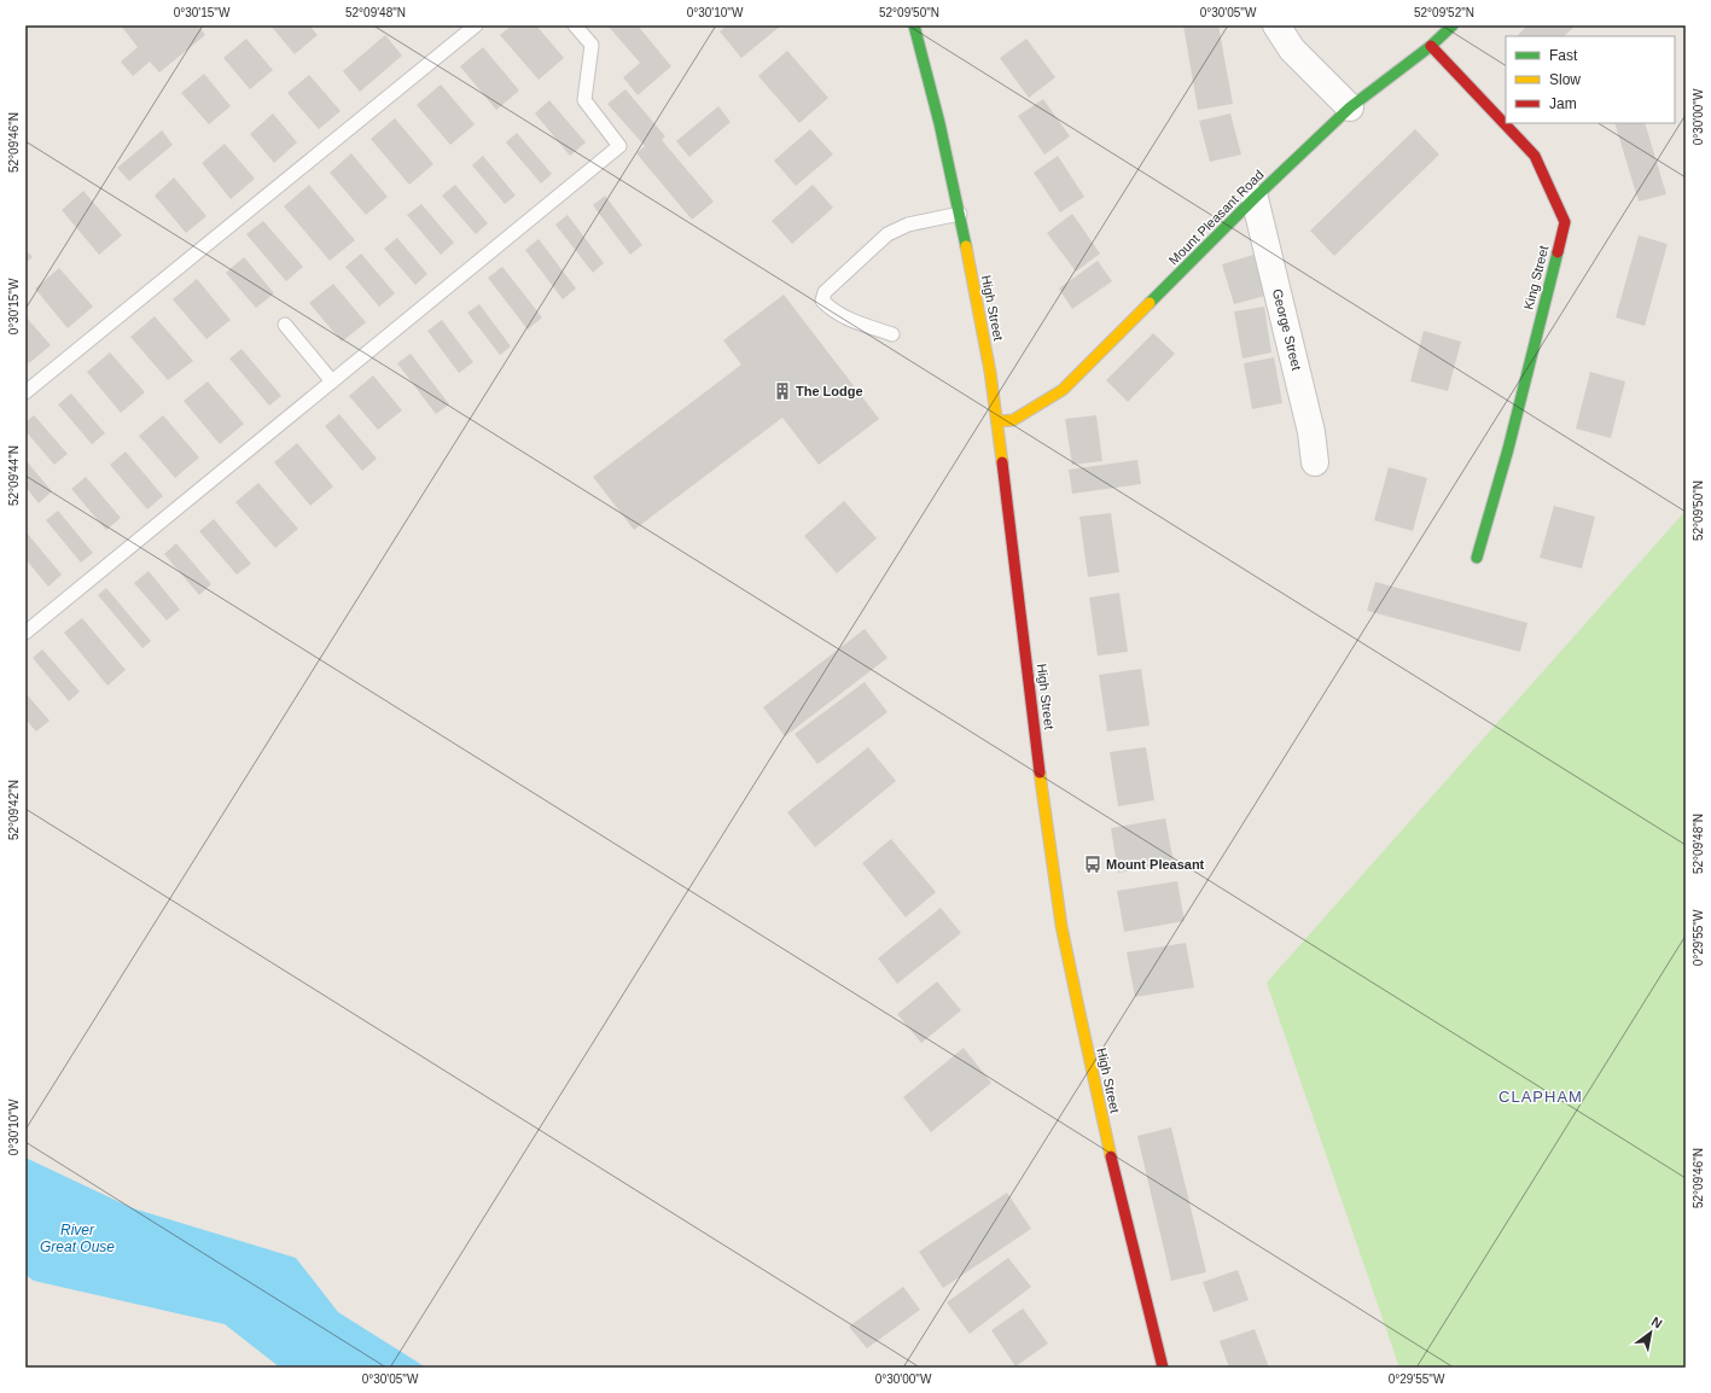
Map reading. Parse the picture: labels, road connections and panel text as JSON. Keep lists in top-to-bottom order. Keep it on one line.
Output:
{"streets":{"street":["Mount Pleasant Road","King Street","High Street","George Street"]},"crossings":[["Mount Pleasant Road","King Street"],["Mount Pleasant Road","High Street"],["Mount Pleasant Road","George Street"]],"districts":["CLAPHAM"],"water":["River Great Ouse"],"places":{"building":["The Lodge"],"bus stop":["Mount Pleasant"]},"legend":["Fast","Slow","Jam"],"north":"top right","coordinates":["0°30'15\"W","52°09'48\"N","0°30'10\"W","52°09'50\"N","0°30'05\"W","52°09'52\"N","0°30'00\"W","52°09'46\"N","52°09'44\"N","52°09'42\"N","0°29'55\"W"]}
